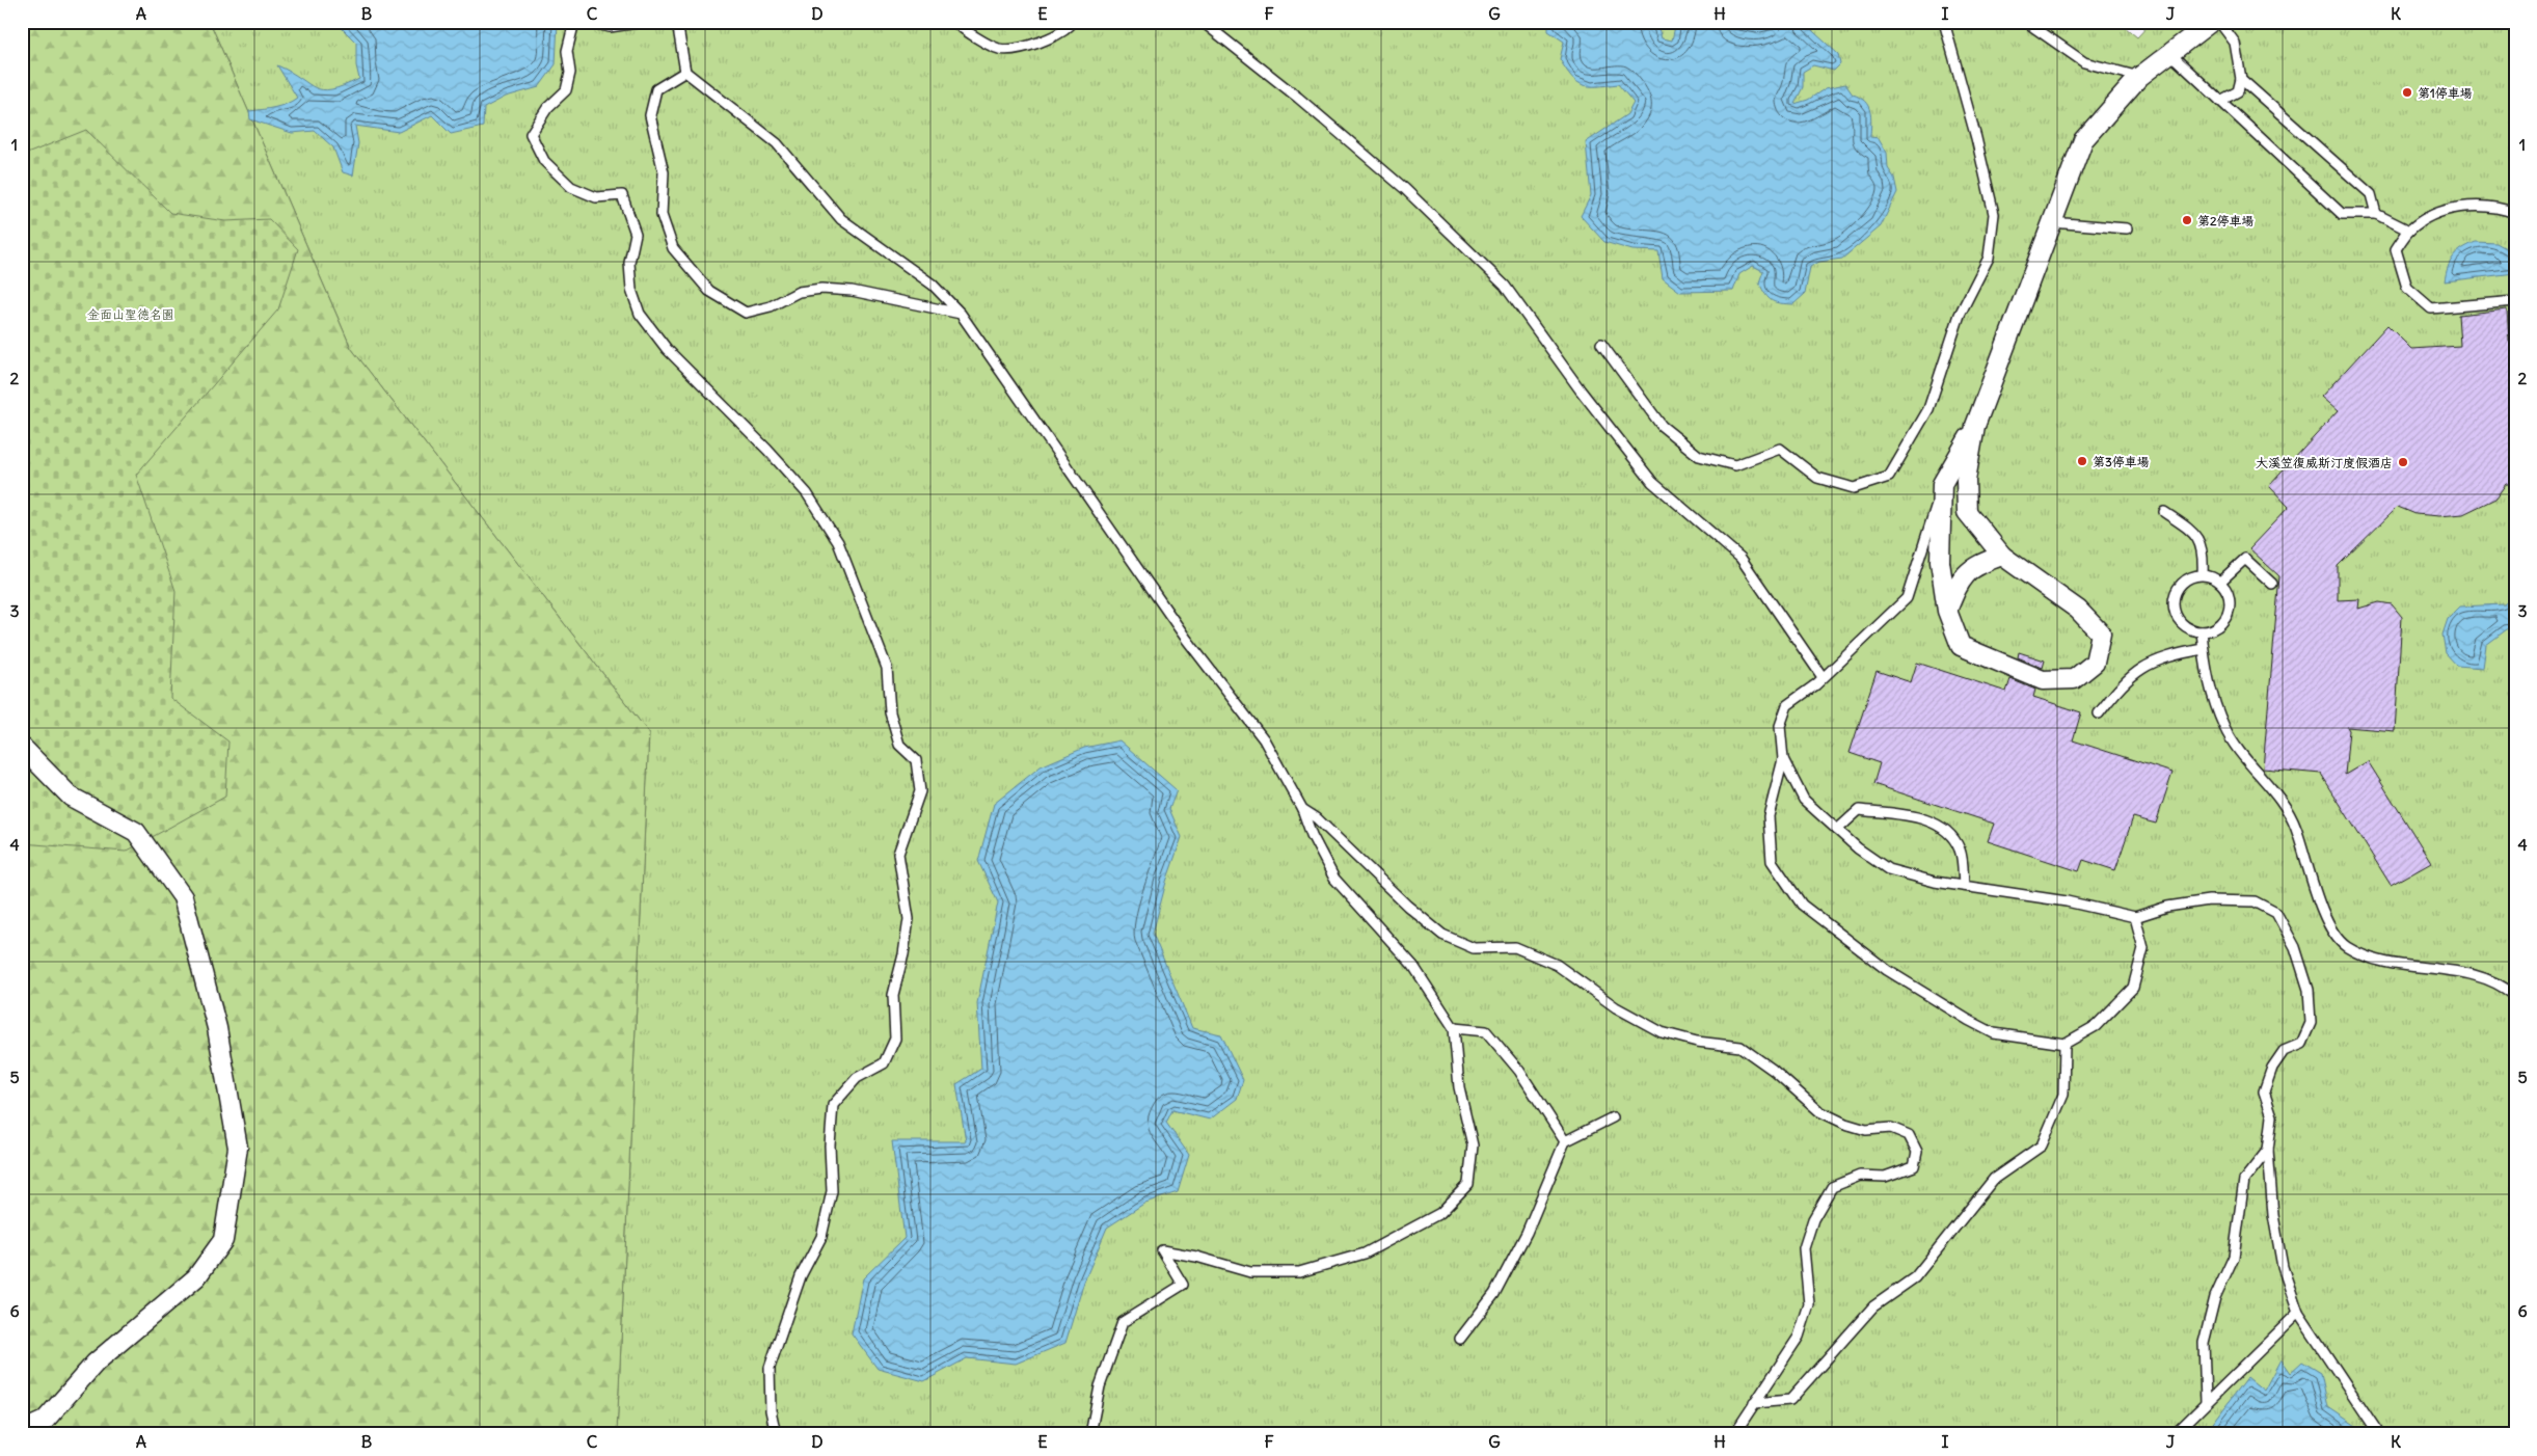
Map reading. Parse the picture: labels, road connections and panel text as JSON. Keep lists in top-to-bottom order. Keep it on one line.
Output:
{"parks":["金面山聖德名園"],"places":["第1停車場","第2停車場","第3停車場","大溪笠復威斯汀度假酒店"],"grid":{"columns":["A","B","C","D","E","F","G","H","I","J","K"],"rows":["1","2","3","4","5","6"]}}
